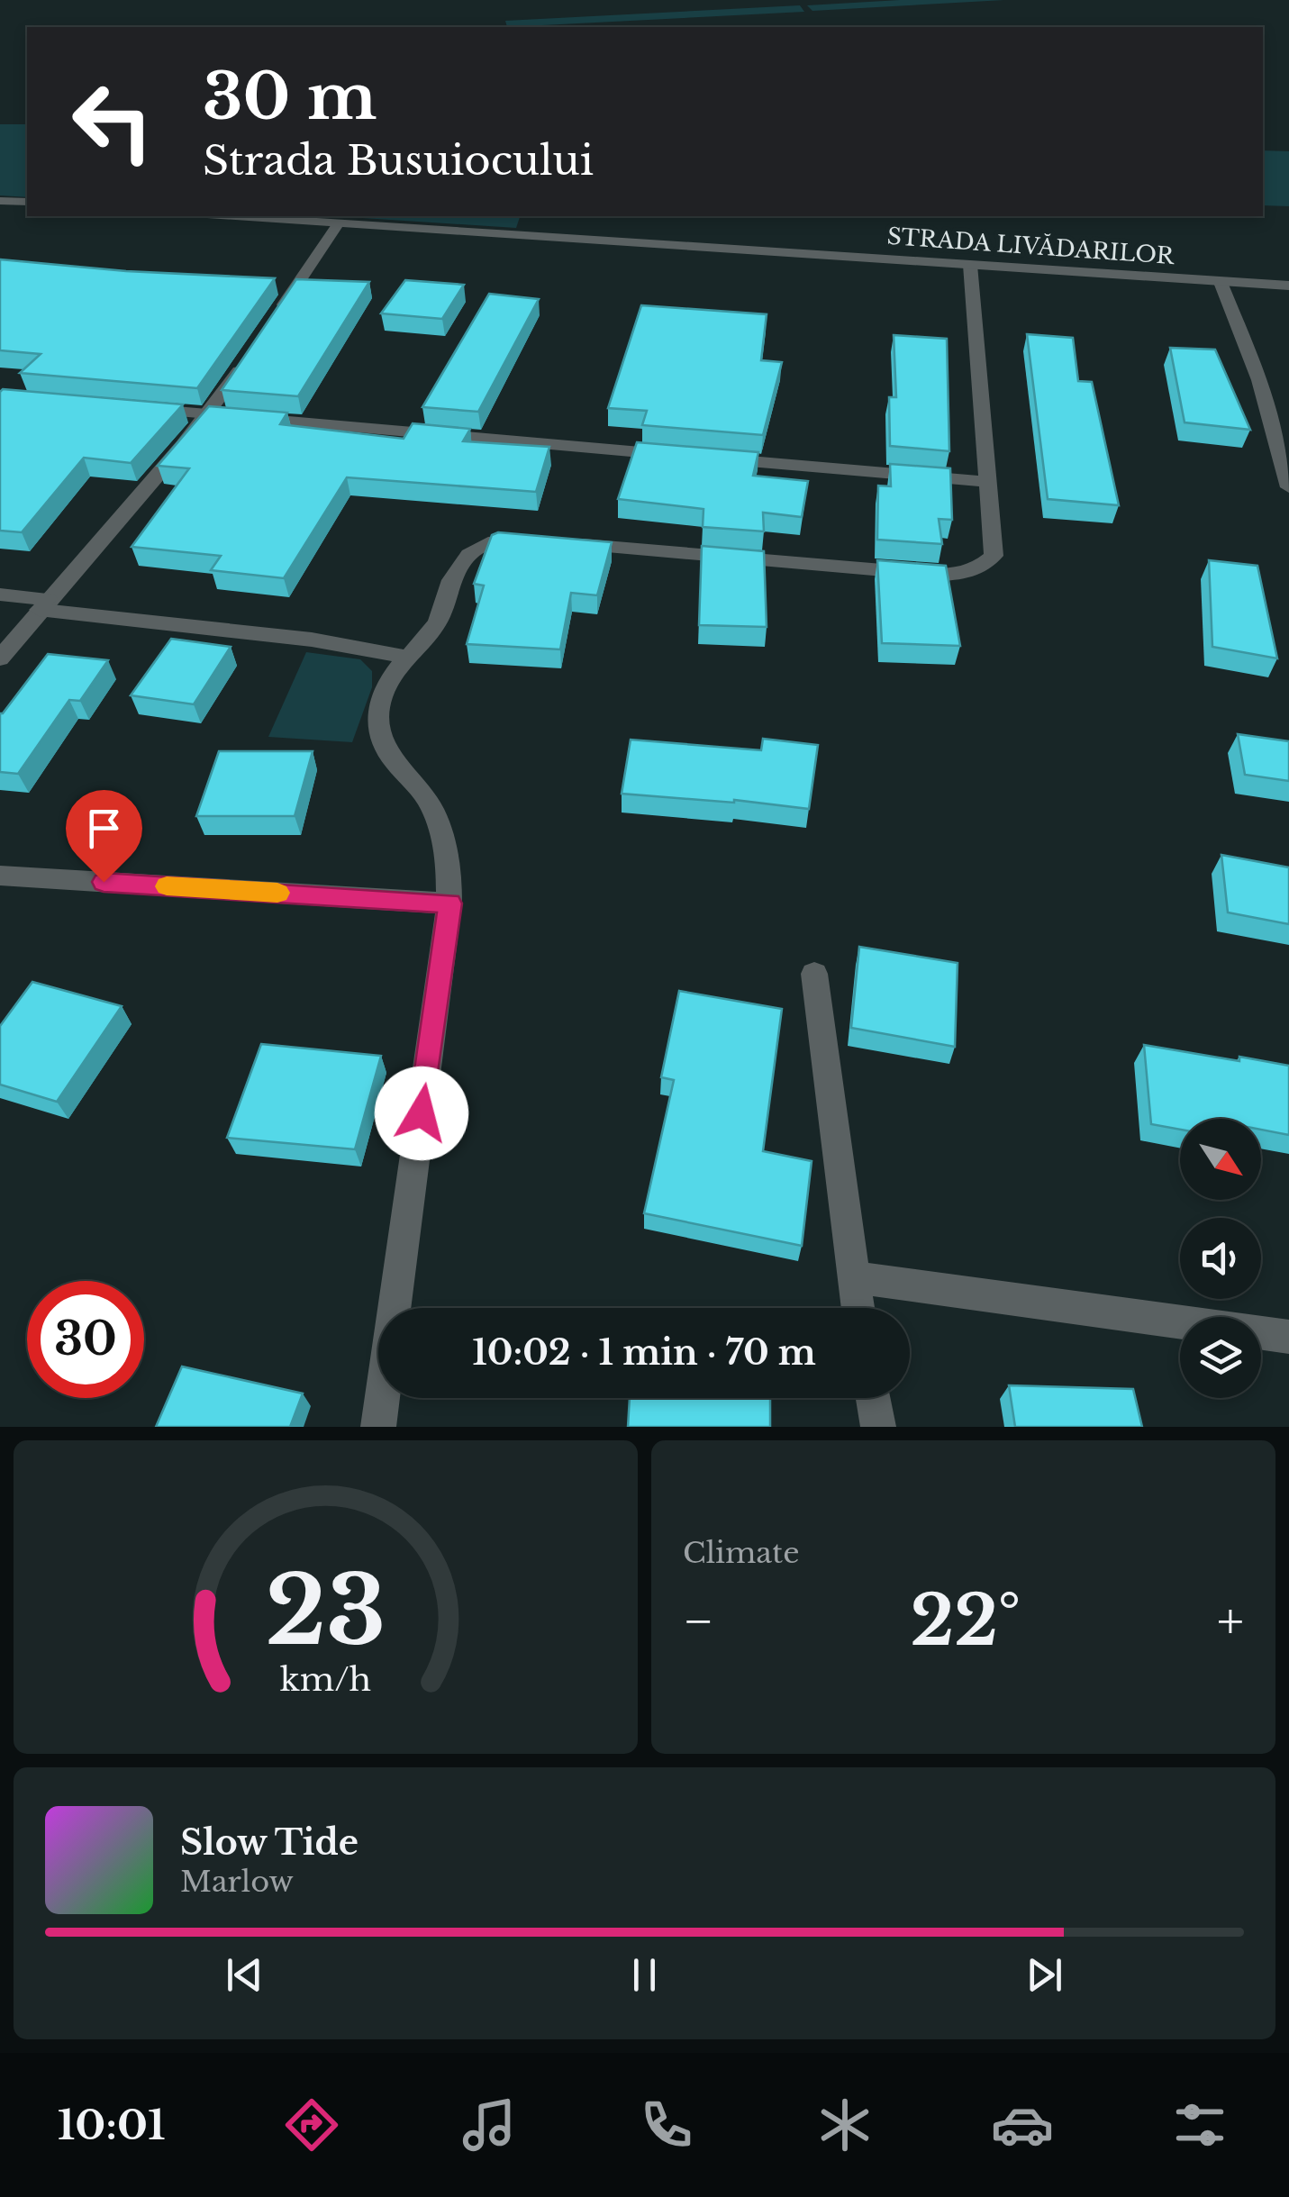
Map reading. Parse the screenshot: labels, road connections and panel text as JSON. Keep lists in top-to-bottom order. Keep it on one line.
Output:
{"streets":{"street":["STRADA LIVĂDARILOR"]},"north":"bottom right","page":{"turn":["30 m","Strada Busuiocului"],"limit":"30","trip":"10:02 · 1 min · 70 m","tile":"Climate","heat":["−","22°","+"],"song":["Slow Tide","Marlow"],"tabs":"10:01","gauge":["23","km/h"]}}
